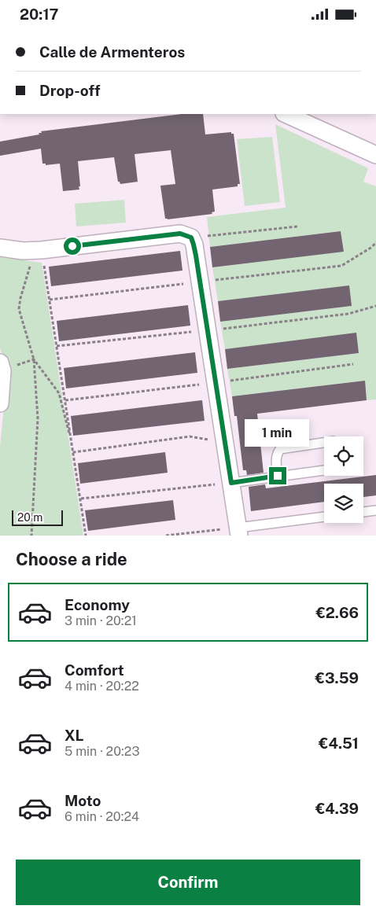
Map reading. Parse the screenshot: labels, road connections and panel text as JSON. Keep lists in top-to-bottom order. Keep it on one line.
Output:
{"scale_bar":"20 m","page":{"status":"20:17","banner":["Calle de Armenteros","Drop-off"],"bubble":"1 min","scale":"20 m","heading":"Choose a ride","list":[{"name":"Economy","note":"3 min · 20:21","value":"€2.66"},{"name":"Comfort","note":"4 min · 20:22","value":"€3.59"},{"name":"XL","note":"5 min · 20:23","value":"€4.51"},{"name":"Moto","note":"6 min · 20:24","value":"€4.39"}],"buttons":"Confirm"}}
